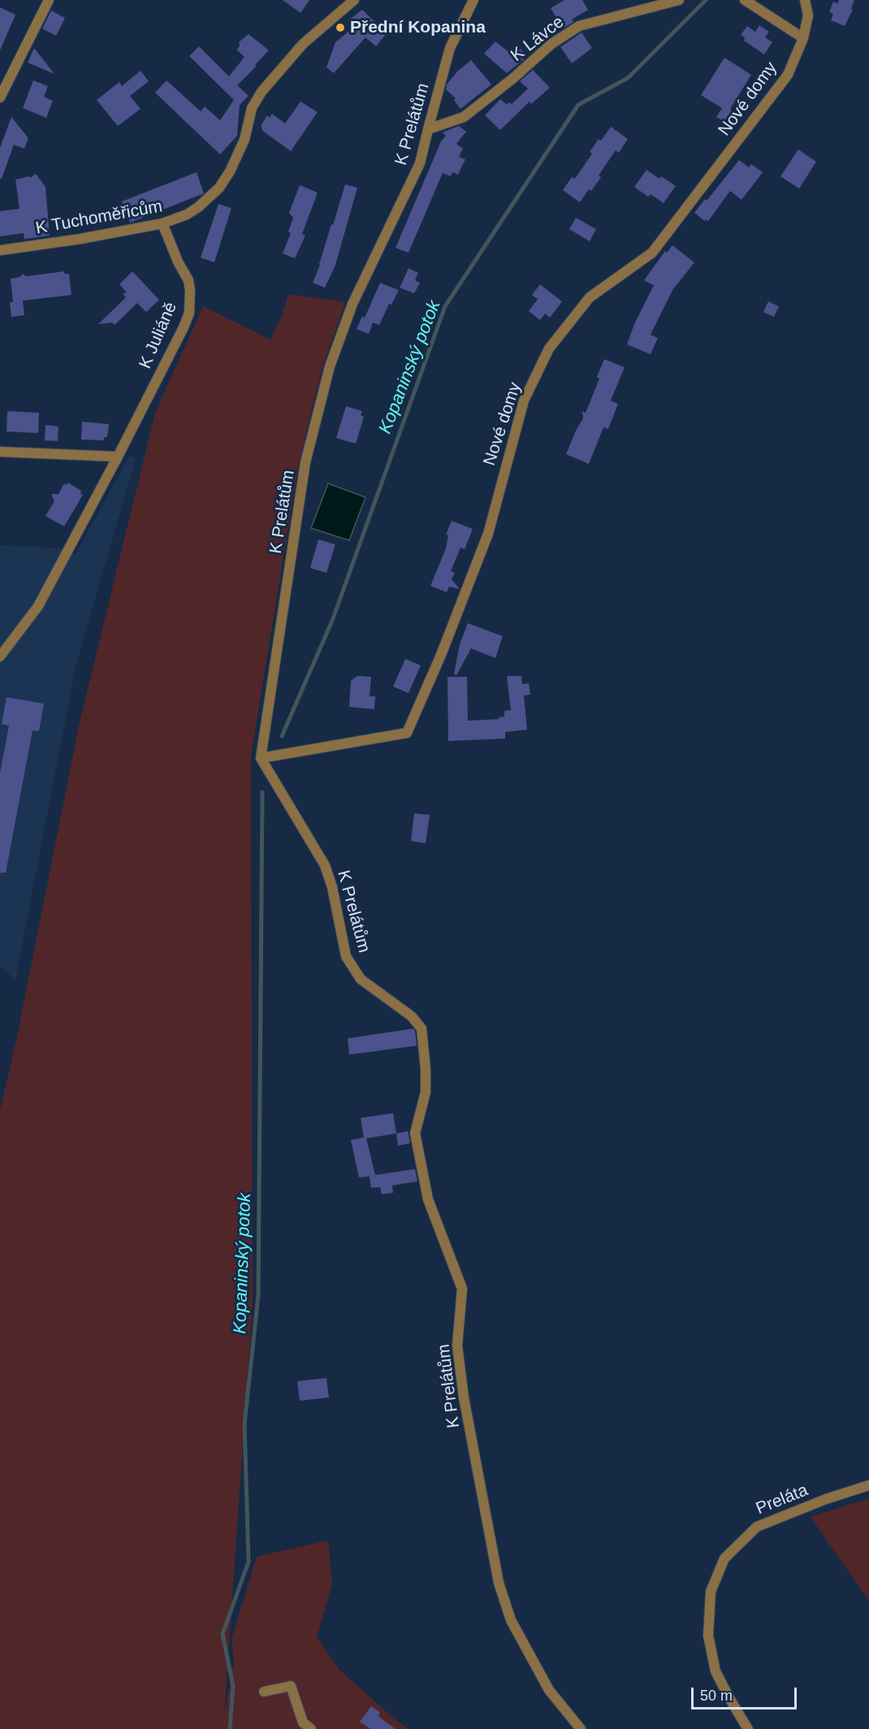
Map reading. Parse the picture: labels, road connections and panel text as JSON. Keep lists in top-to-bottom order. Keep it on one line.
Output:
{"streets":{"street":["K Lávce","Nové domy","K Prelátům","K Tuchoměřicům","K Juliáně","Preláta"]},"crossings":[["K Lávce","K Prelátům"],["Nové domy","K Prelátům"],["K Tuchoměřicům","K Juliáně"]],"water":["Kopaninský potok"],"places":["Přední Kopanina"],"scale_bar":"50 m"}
